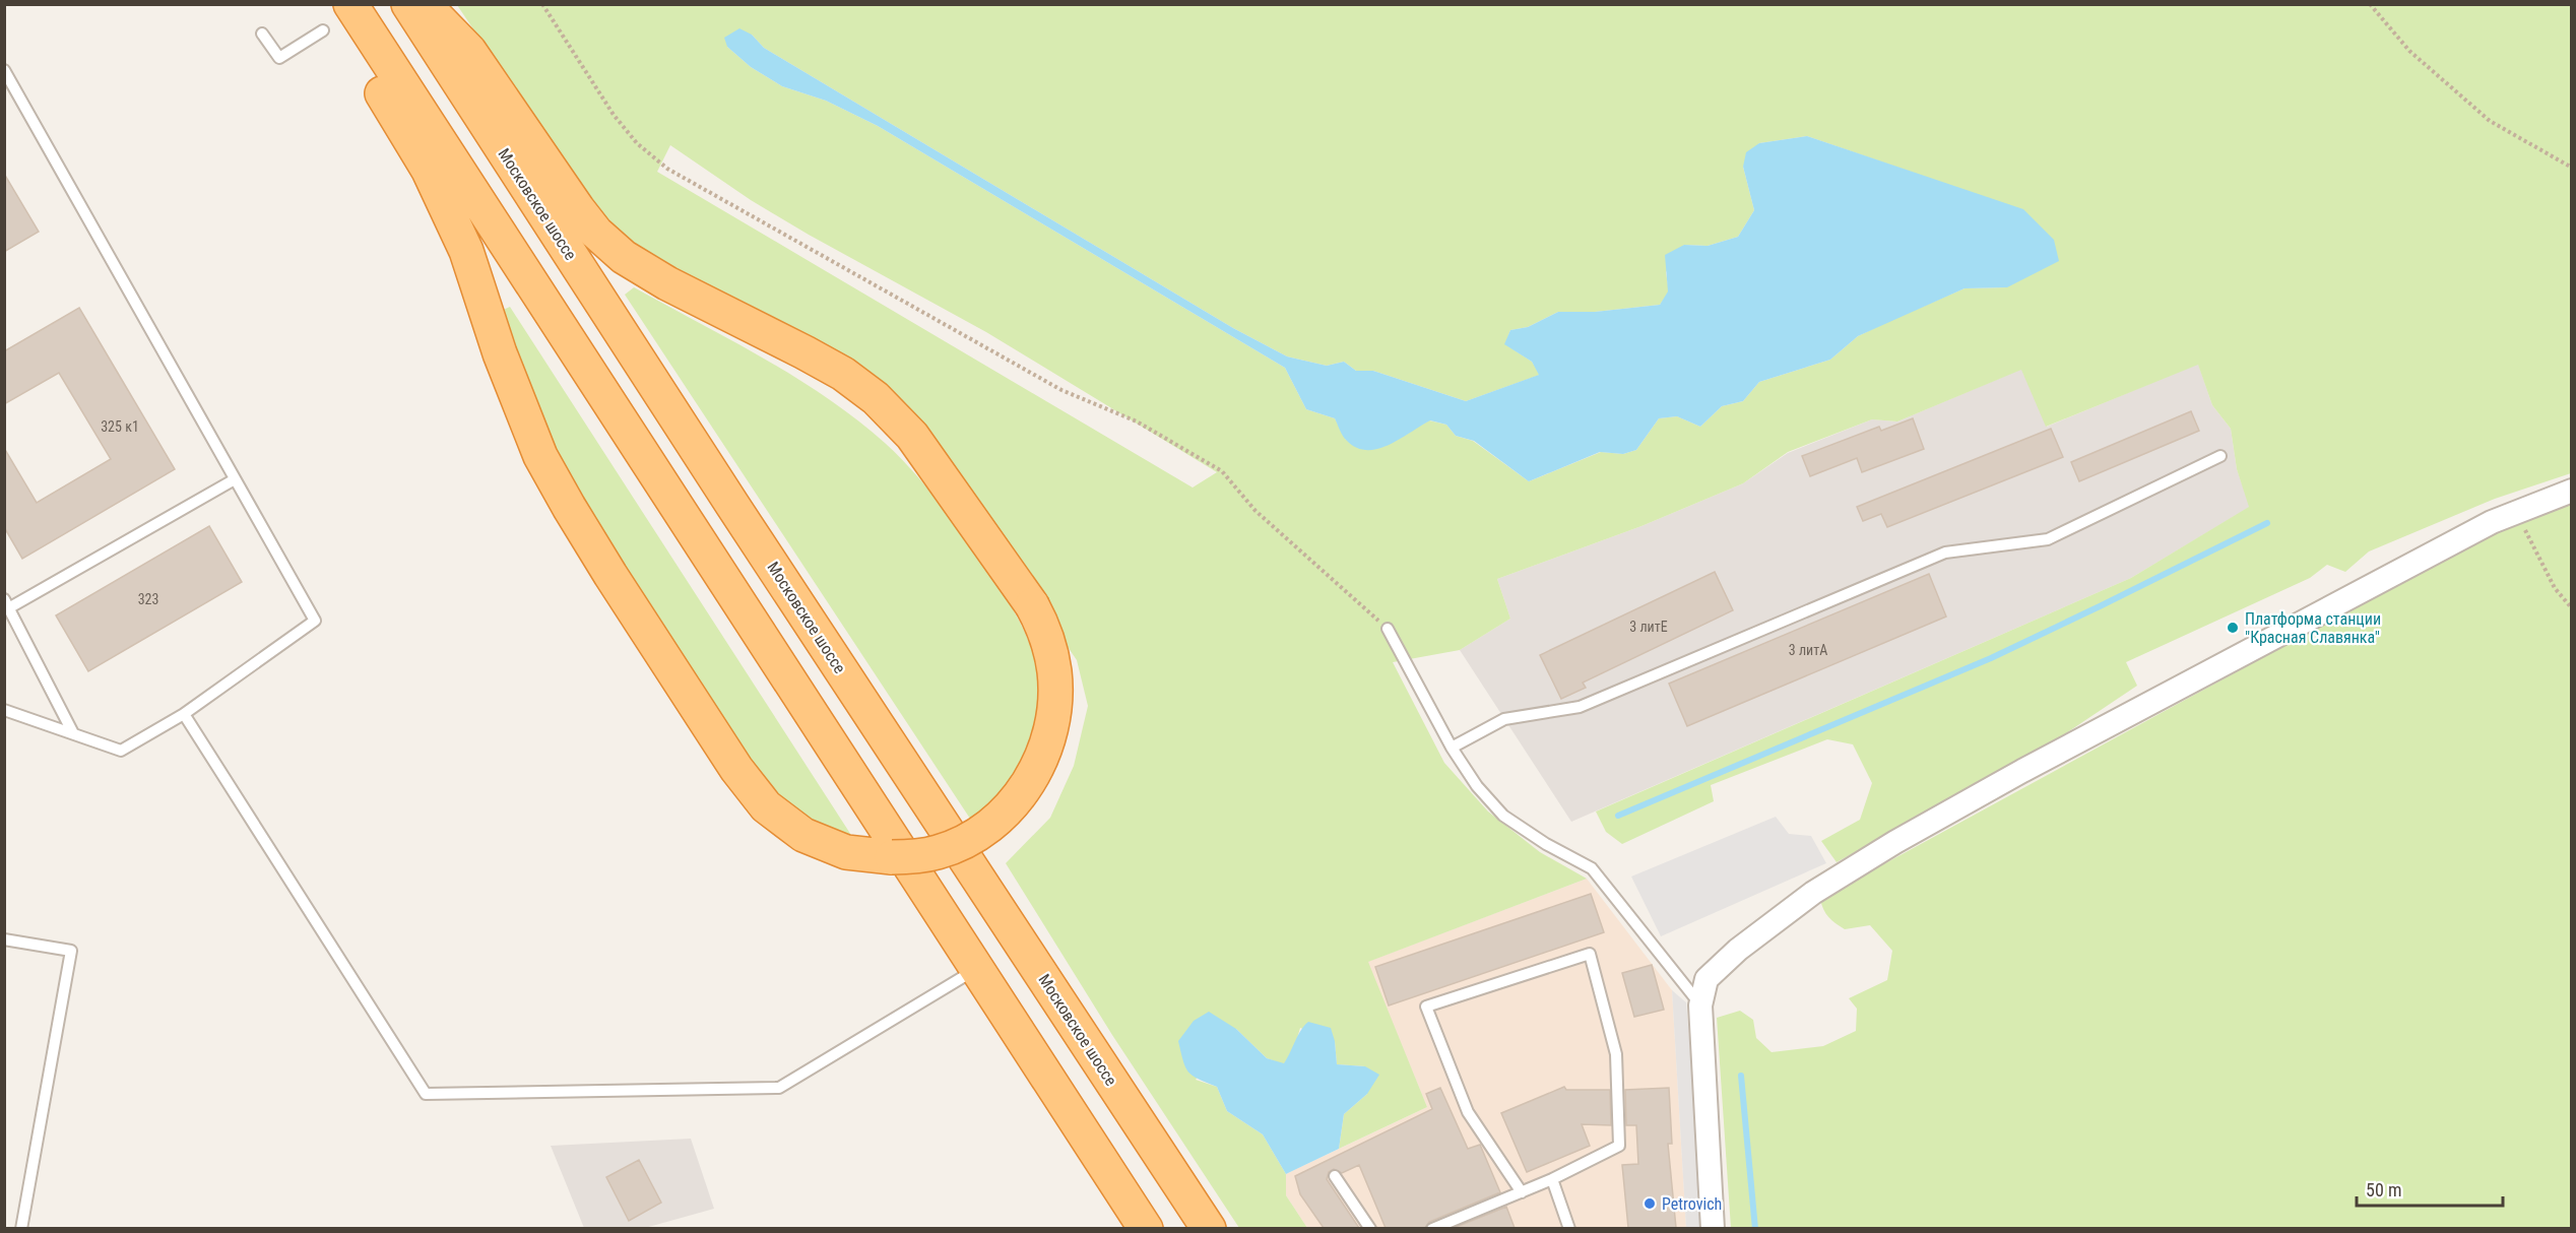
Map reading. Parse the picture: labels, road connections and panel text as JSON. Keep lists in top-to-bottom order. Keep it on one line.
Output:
{"streets":{"highway":["Московское шоссе"]},"places":["Платформа станции \"Красная Славянка\"","Petrovich"],"house_numbers":["325 к1","323","3 литЕ","3 литА"],"scale_bar":"50 m"}
